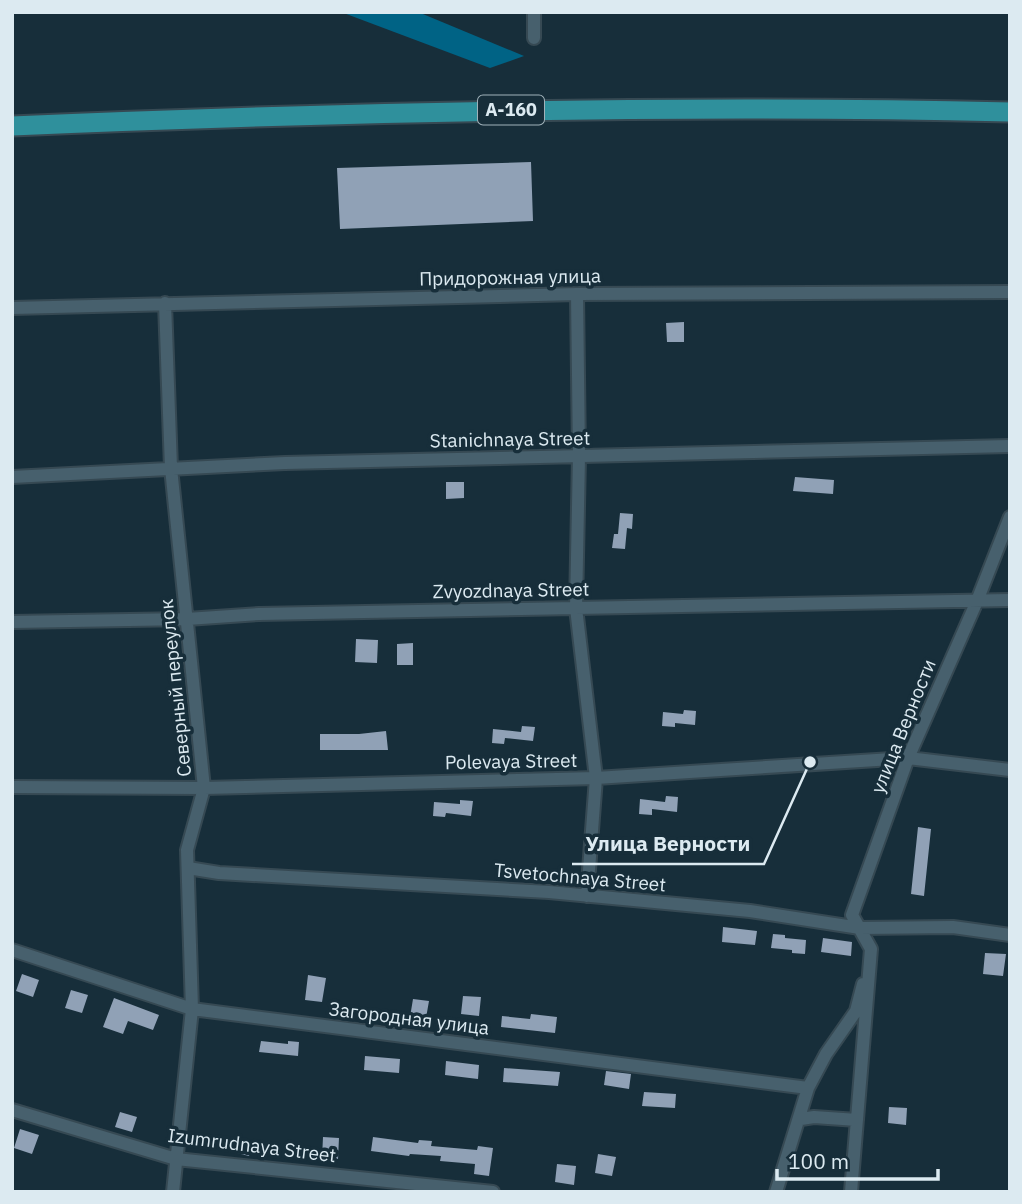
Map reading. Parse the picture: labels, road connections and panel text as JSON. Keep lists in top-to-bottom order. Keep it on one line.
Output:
{"streets":{"highway":["А-160"],"street":["Придорожная улица","Stanichnaya Street","Zvyozdnaya Street","Северный переулок","улица Верности","Polevaya Street","Tsvetochnaya Street","Загородная улица","Izumrudnaya Street"]},"crossings":[["Придорожная улица","Северный переулок"],["Stanichnaya Street","Северный переулок"],["Zvyozdnaya Street","Северный переулок"],["Zvyozdnaya Street","улица Верности"],["Северный переулок","Polevaya Street"],["Северный переулок","Tsvetochnaya Street"],["Северный переулок","Загородная улица"],["Северный переулок","Izumrudnaya Street"],["улица Верности","Polevaya Street"],["улица Верности","Tsvetochnaya Street"]],"places":["Улица Верности"],"scale_bar":"100 m"}
